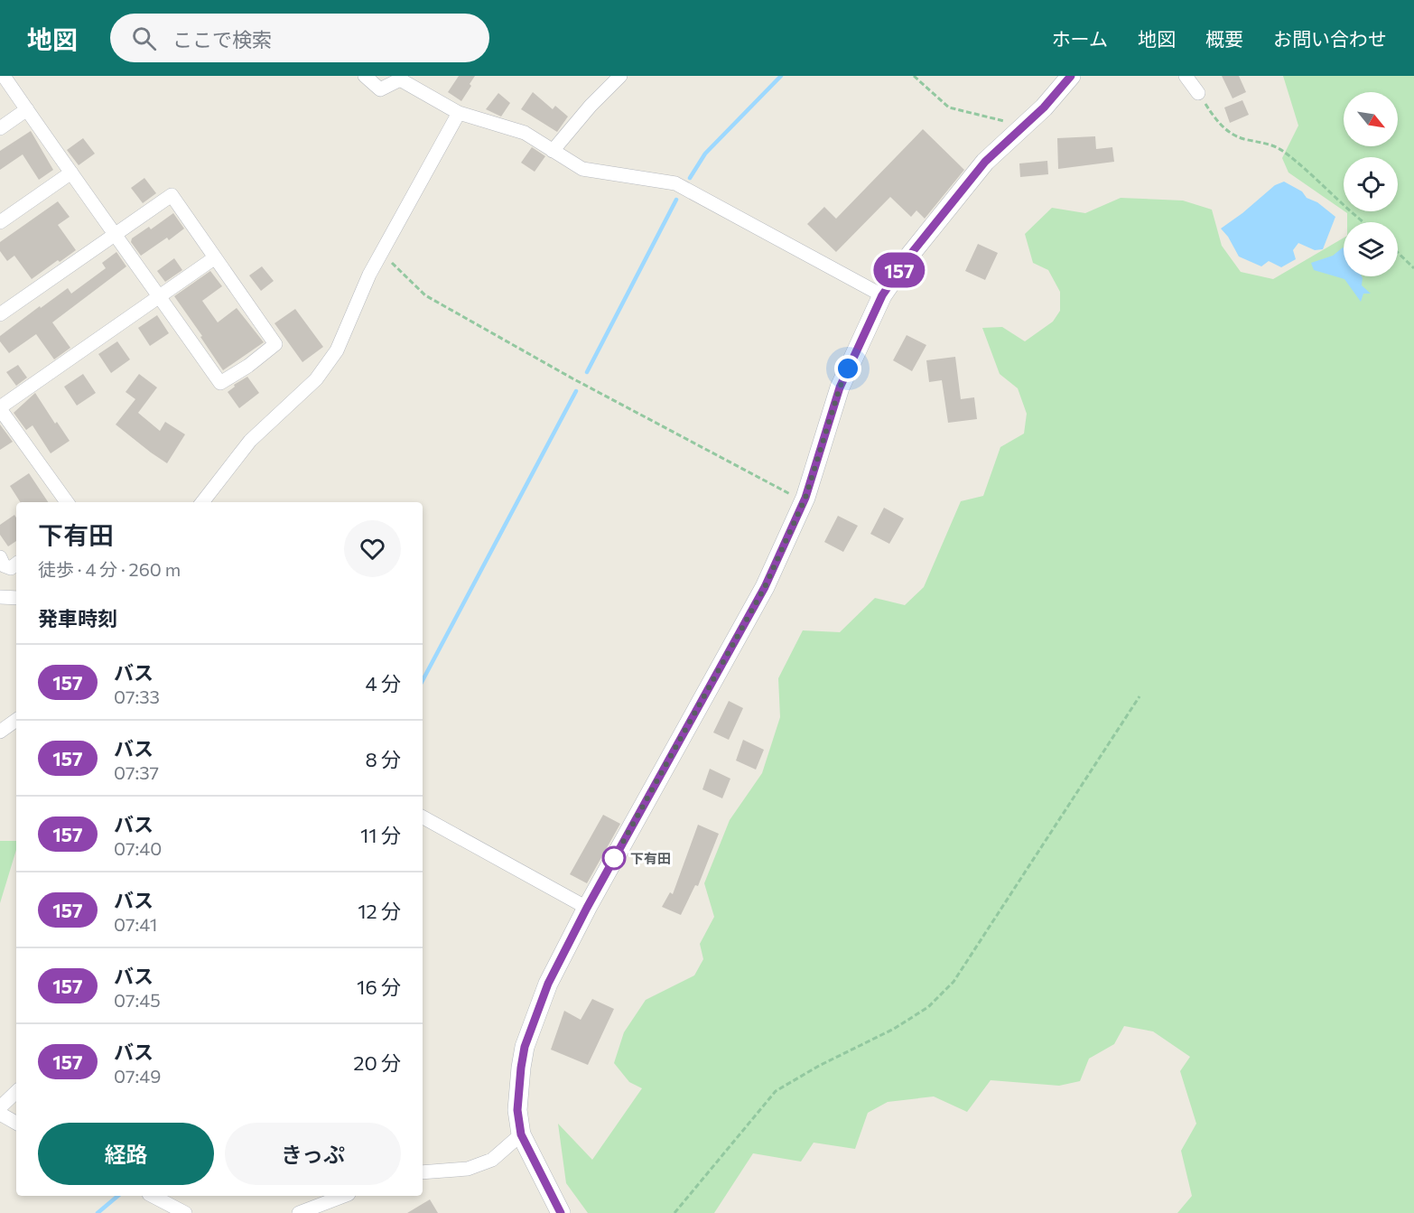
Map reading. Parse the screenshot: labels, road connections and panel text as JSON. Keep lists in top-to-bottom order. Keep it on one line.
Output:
{"places":["下有田"],"lines":["bus line 157"],"north":"bottom right","page":{"header":"地図","search":"ここで検索","nav":["ホーム","地図","概要","お問い合わせ"],"on_map":"157","heading":[["下有田","徒歩 · 4 分 · 260 m"],"発車時刻"],"list":[{"mark":"157","name":"バス","note":"07:33","value":"4 分"},{"mark":"157","name":"バス","note":"07:37","value":"8 分"},{"mark":"157","name":"バス","note":"07:40","value":"11 分"},{"mark":"157","name":"バス","note":"07:41","value":"12 分"},{"mark":"157","name":"バス","note":"07:45","value":"16 分"},{"mark":"157","name":"バス","note":"07:49","value":"20 分"}],"buttons":["経路","きっぷ"]}}
